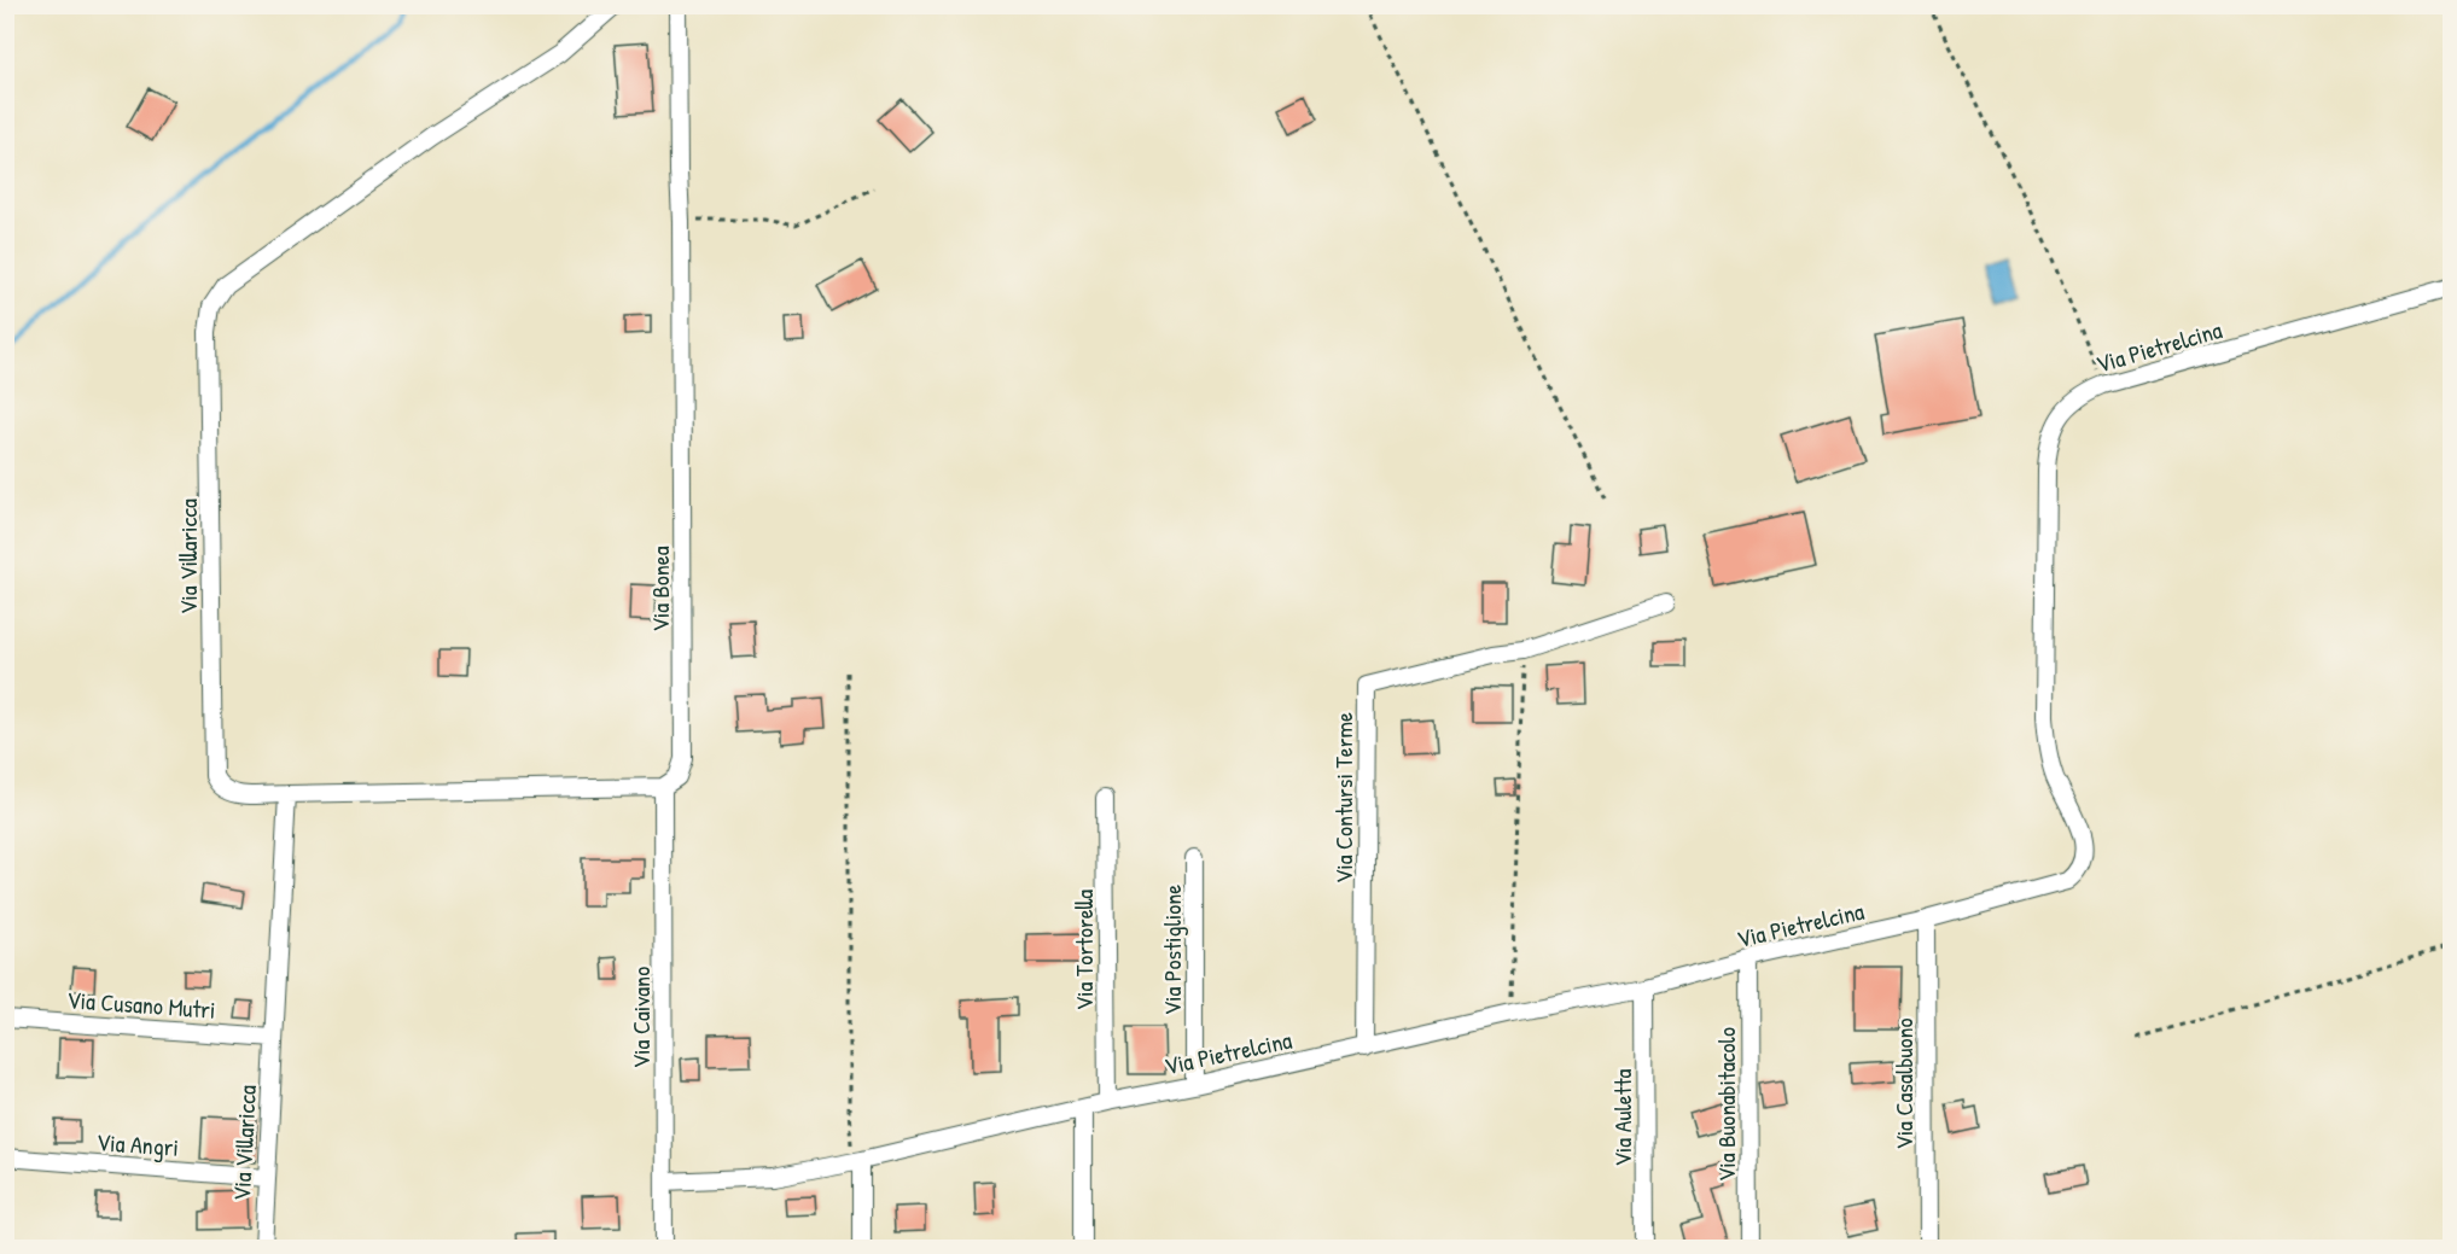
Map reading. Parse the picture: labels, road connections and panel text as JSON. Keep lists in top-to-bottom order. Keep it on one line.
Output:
{"streets":{"street":["Via Pietrelcina","Via Villaricca","Via Bonea","Via Contursi Terme","Via Tortorella","Via Postiglione","Via Cusano Mutri","Via Caivano","Via Casalbuono","Via Buonabitacolo","Via Auletta","Via Angri"]},"crossings":[["Via Pietrelcina","Via Contursi Terme"],["Via Pietrelcina","Via Tortorella"],["Via Pietrelcina","Via Postiglione"],["Via Pietrelcina","Via Caivano"],["Via Pietrelcina","Via Casalbuono"],["Via Pietrelcina","Via Buonabitacolo"],["Via Pietrelcina","Via Auletta"],["Via Villaricca","Via Cusano Mutri"],["Via Villaricca","Via Angri"],["Via Bonea","Via Caivano"]]}
